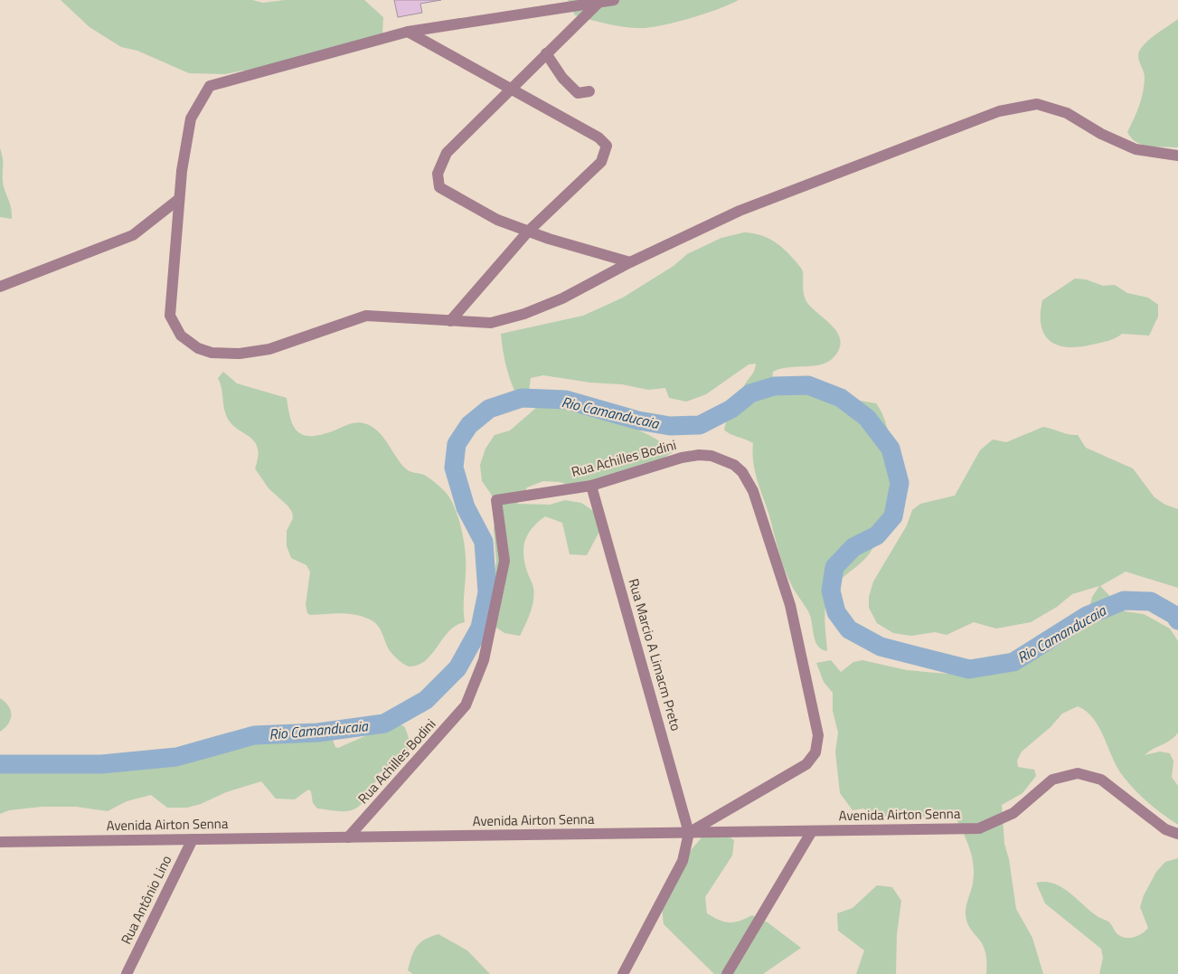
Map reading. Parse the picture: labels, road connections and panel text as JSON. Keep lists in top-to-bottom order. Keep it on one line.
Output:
{"streets":{"street":["Rua Achilles Bodini","Rua Marcio A Limacm Preto","Avenida Airton Senna","Rua Antônio Lino"]},"crossings":[["Rua Achilles Bodini","Rua Marcio A Limacm Preto"],["Rua Achilles Bodini","Avenida Airton Senna"],["Rua Marcio A Limacm Preto","Avenida Airton Senna"],["Avenida Airton Senna","Rua Antônio Lino"]],"water":["Rio Camanducaia"]}
